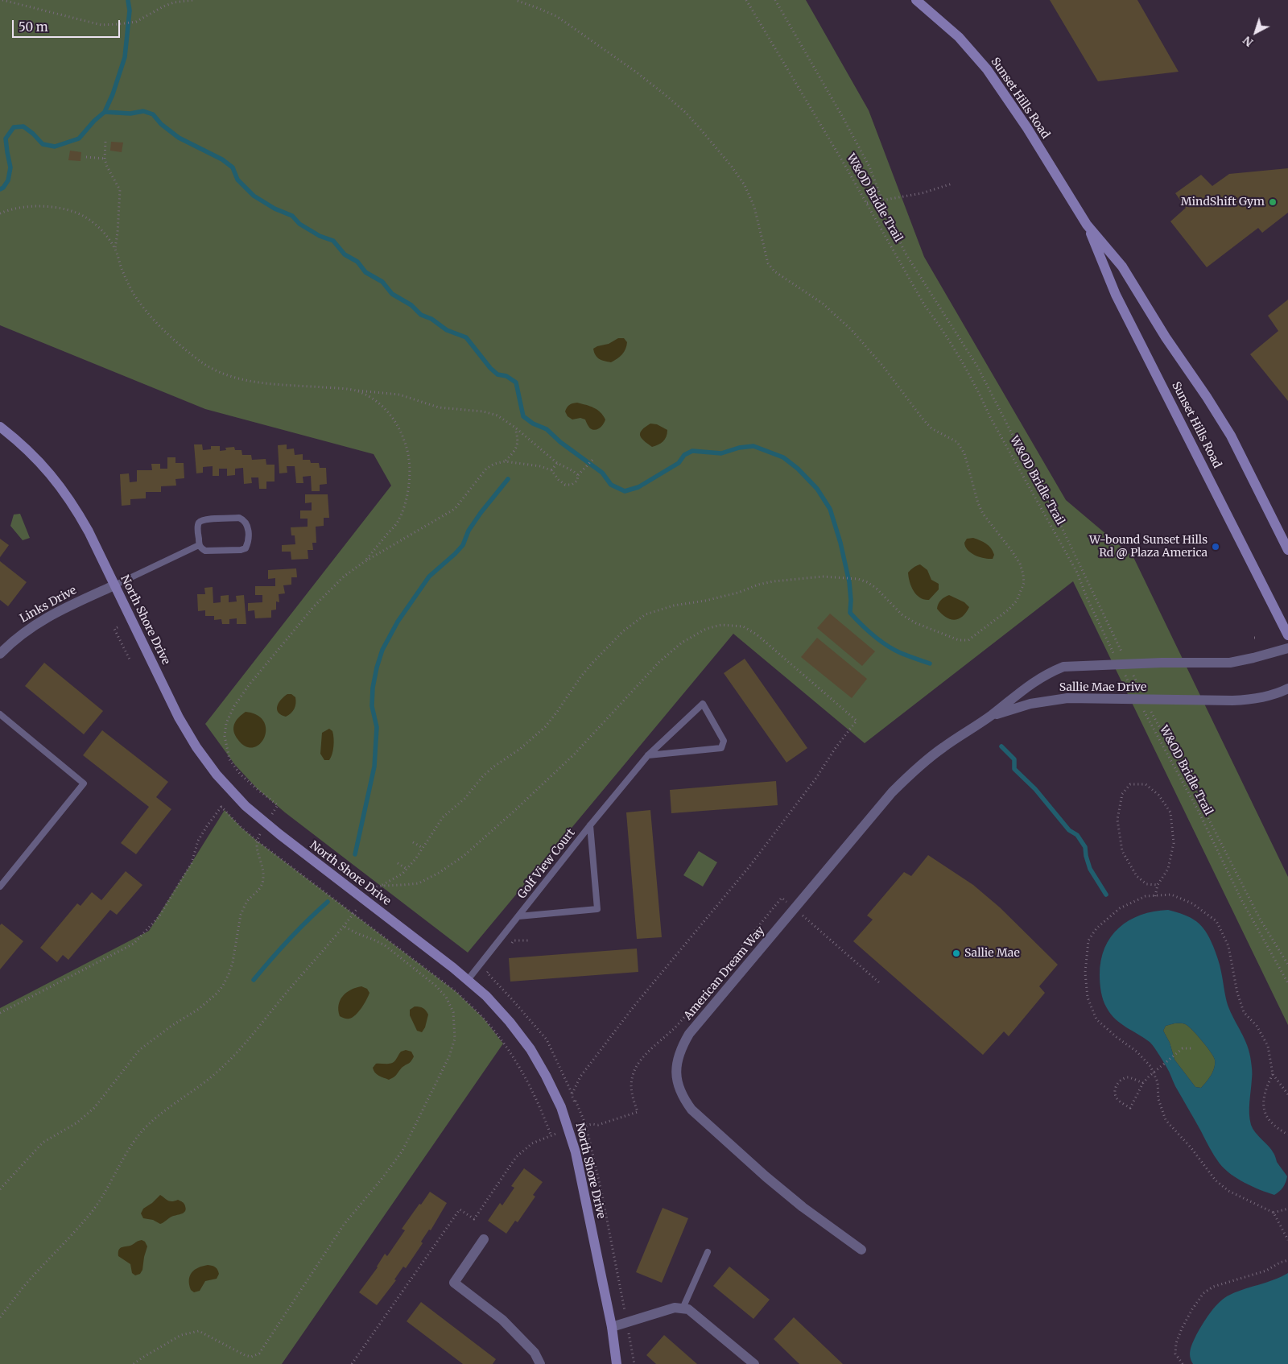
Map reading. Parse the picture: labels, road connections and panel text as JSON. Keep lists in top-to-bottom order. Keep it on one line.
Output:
{"streets":{"street":["Sunset Hills Road","Links Drive","North Shore Drive","Sallie Mae Drive","American Dream Way"],"lane":["Golf View Court"],"path":["W&OD Bridle Trail"]},"crossings":[["W&OD Bridle Trail","Sallie Mae Drive"],["Links Drive","North Shore Drive"],["North Shore Drive","Golf View Court"],["Sallie Mae Drive","American Dream Way"]],"places":["MindShift Gym","W-bound Sunset Hills Rd @ Plaza America","Sallie Mae"],"scale_bar":"50 m","north":"bottom left"}
